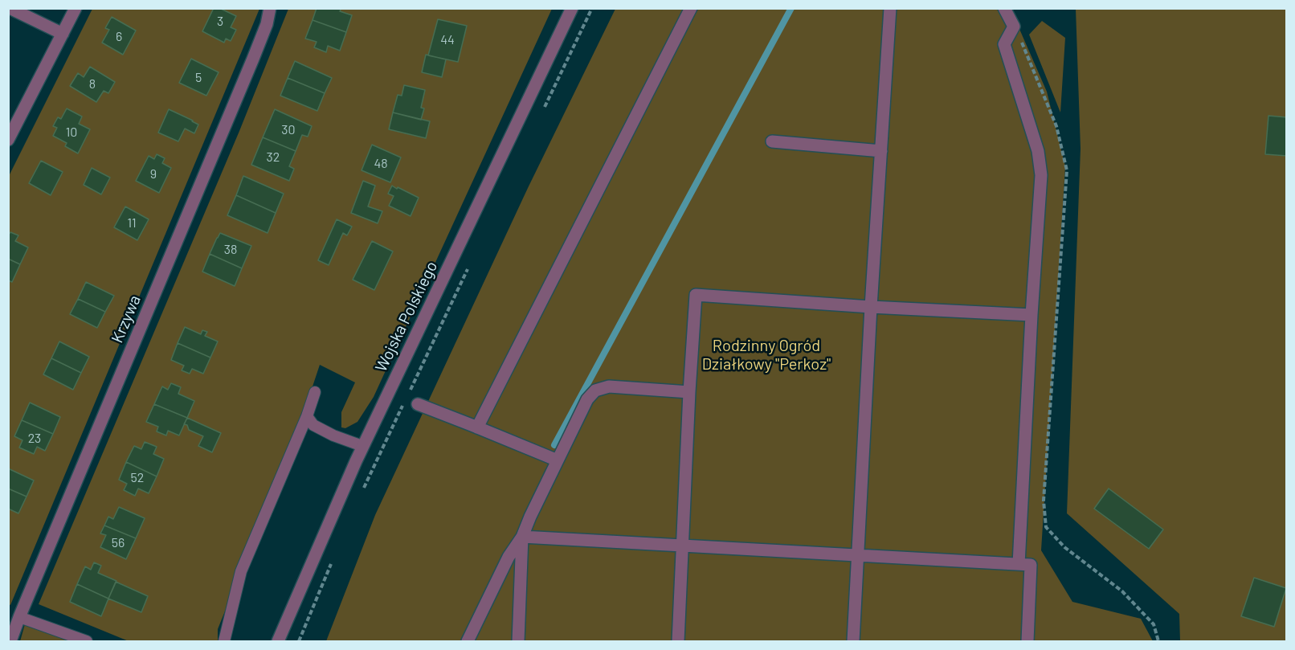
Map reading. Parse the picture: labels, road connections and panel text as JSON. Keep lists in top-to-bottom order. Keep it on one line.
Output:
{"streets":{"street":["Wojska Polskiego","Krzywa"]},"parks":["Rodzinny Ogród Działkowy \"Perkoz\""],"house_numbers":["3","6","44","5","8","30","10","32","48","9","11","38","23","52","56"]}
